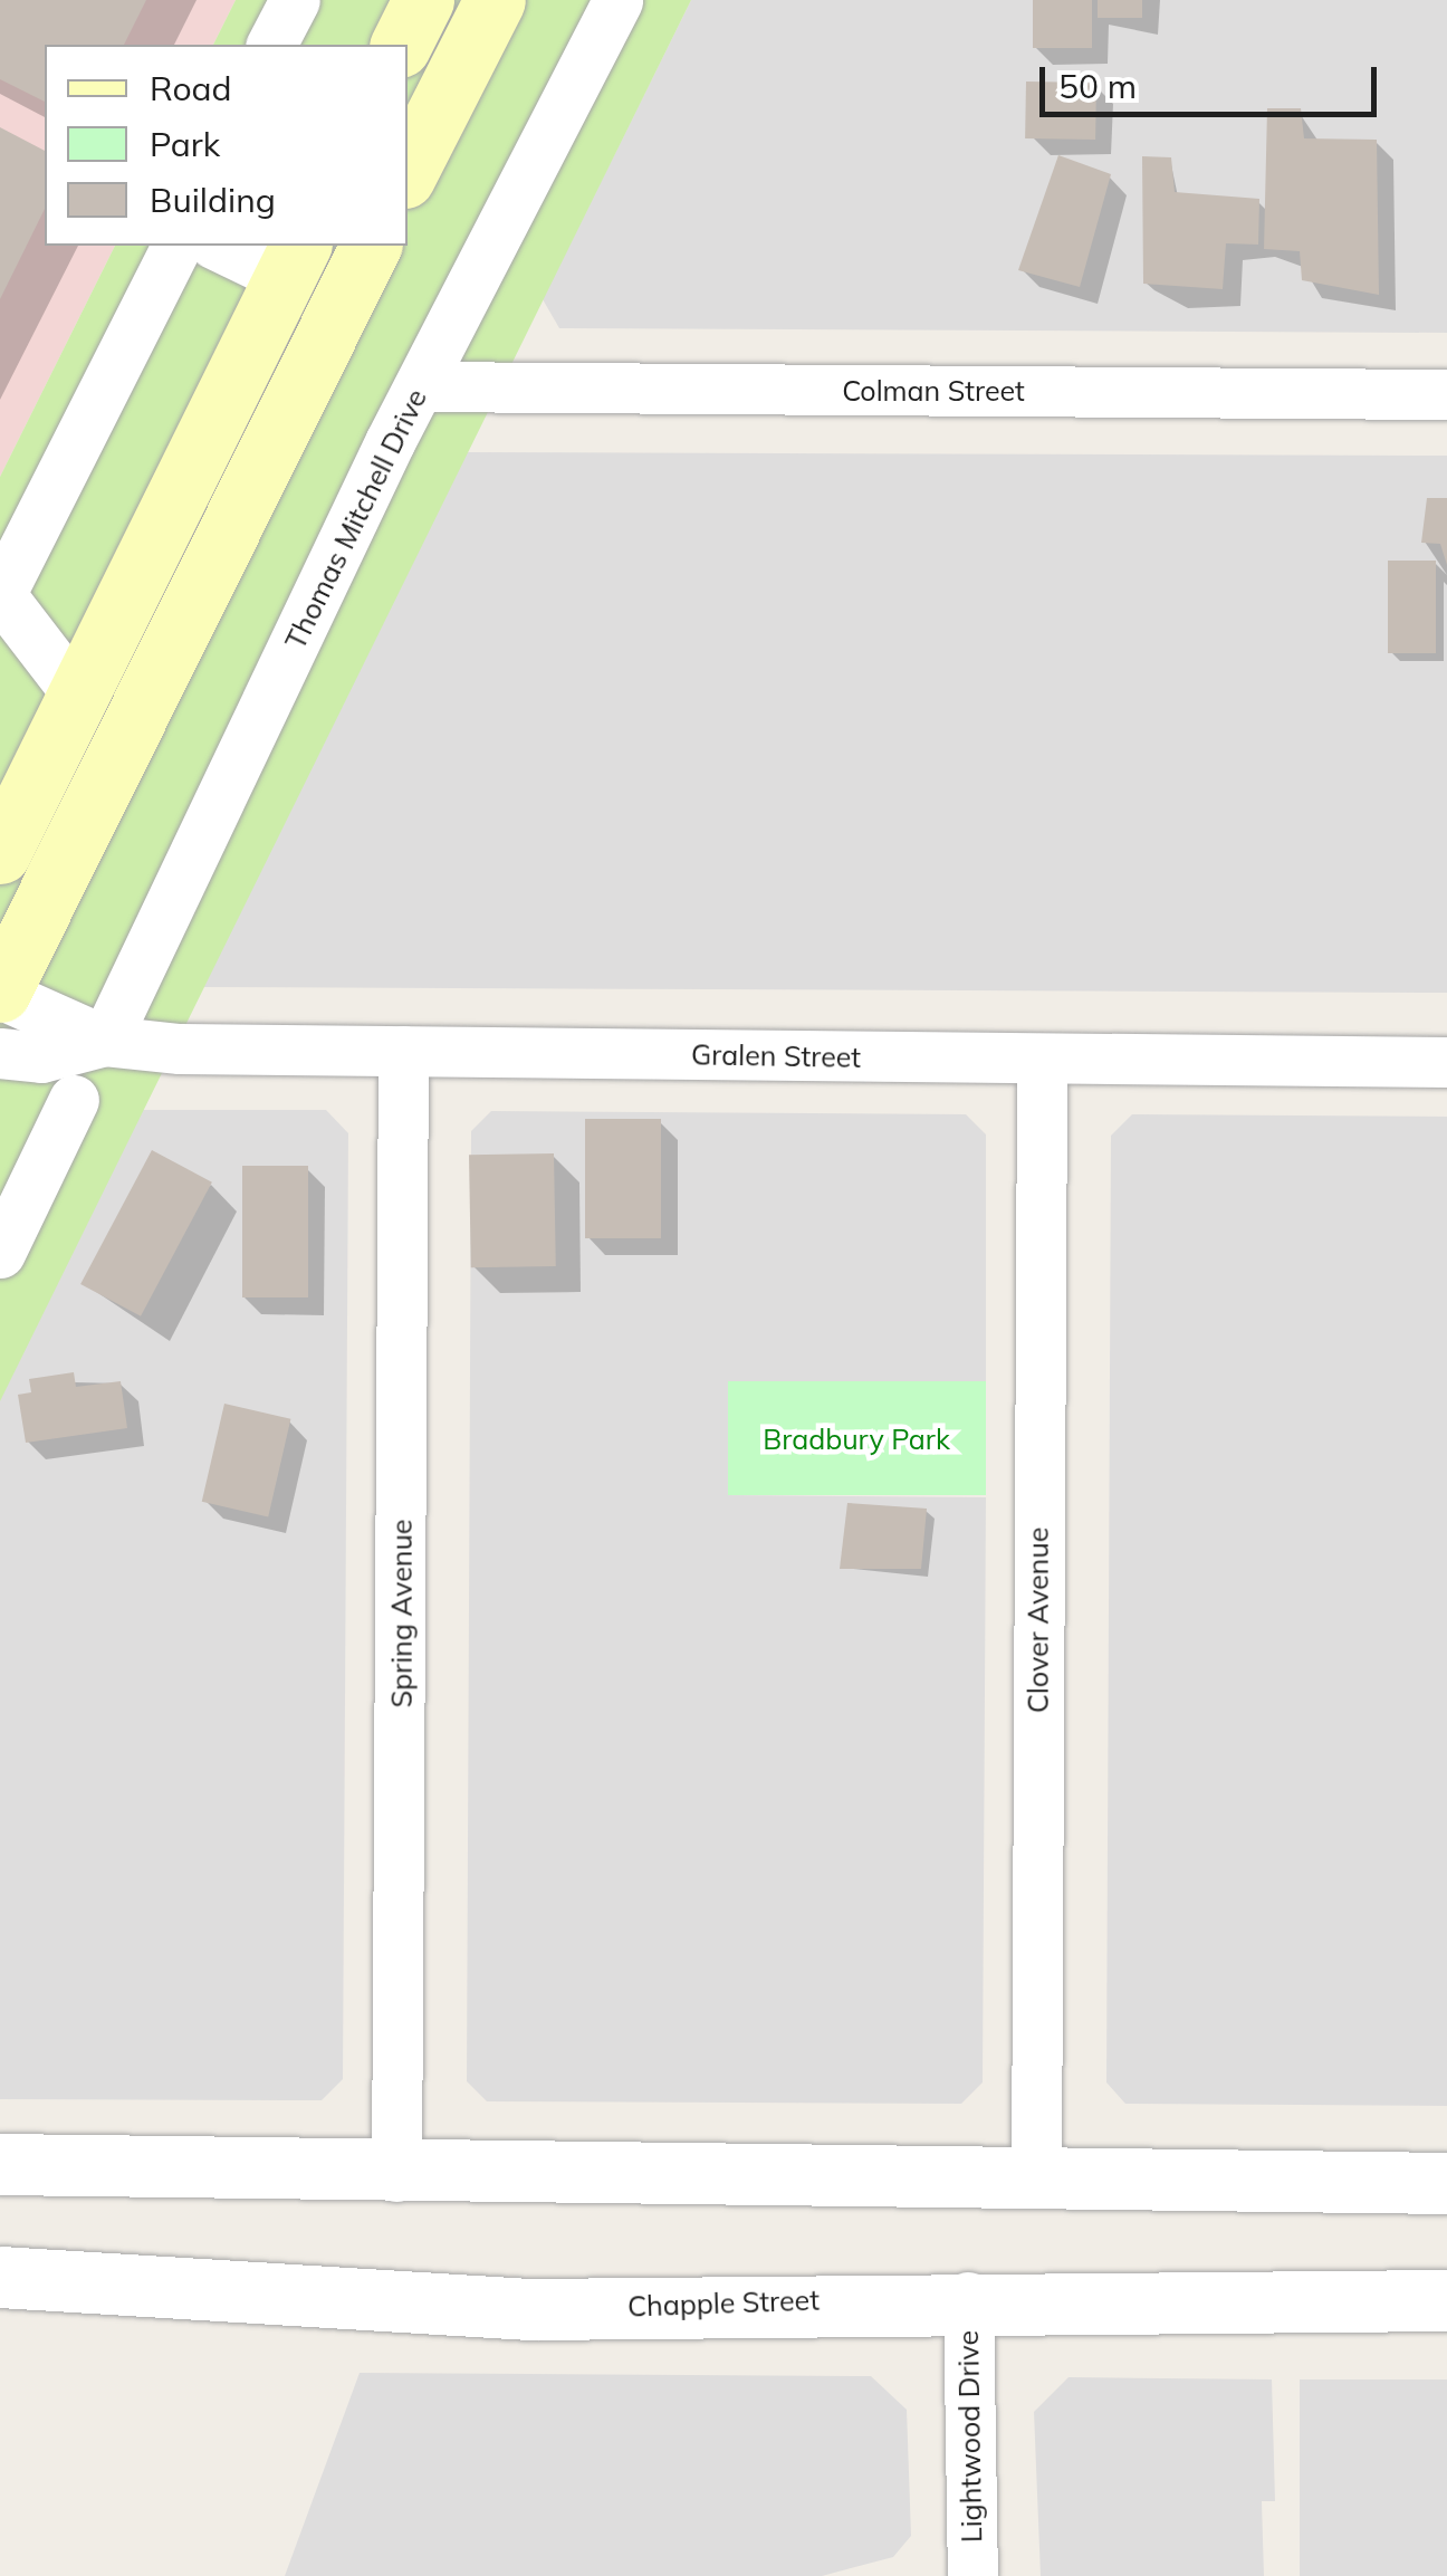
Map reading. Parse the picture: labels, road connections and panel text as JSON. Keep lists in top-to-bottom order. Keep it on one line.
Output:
{"streets":{"street":["Colman Street","Thomas Mitchell Drive","Gralen Street","Spring Avenue","Clover Avenue","Chapple Street","Lightwood Drive"]},"crossings":[["Colman Street","Thomas Mitchell Drive"],["Thomas Mitchell Drive","Gralen Street"],["Gralen Street","Spring Avenue"],["Gralen Street","Clover Avenue"],["Chapple Street","Lightwood Drive"]],"parks":["Bradbury Park"],"legend":["Road","Park","Building"],"scale_bar":"50 m"}
